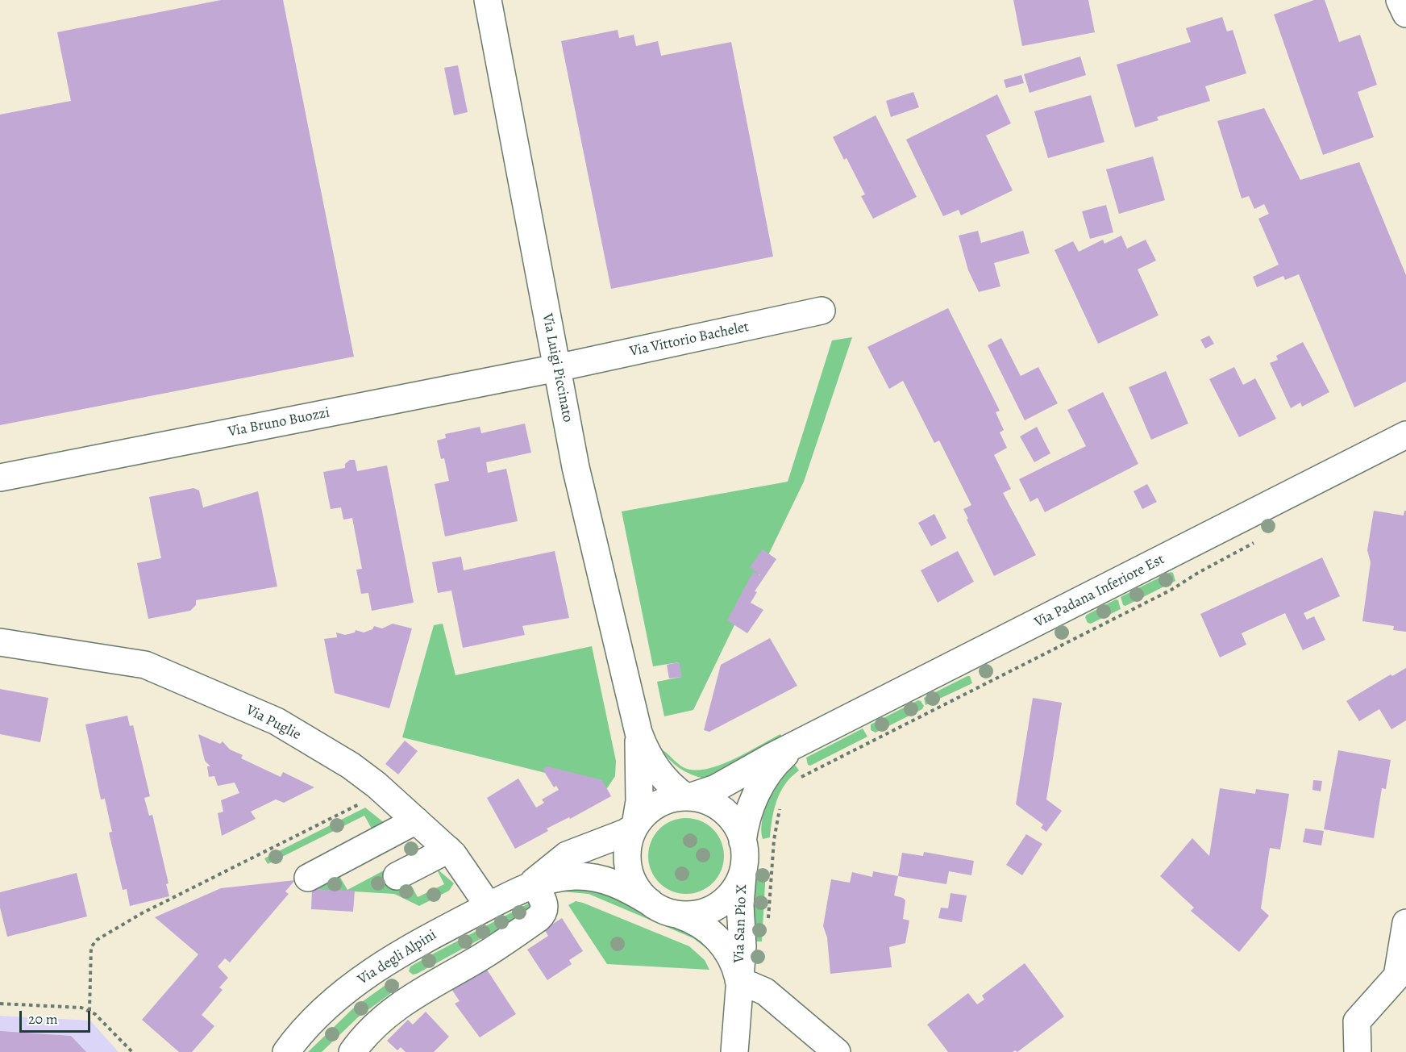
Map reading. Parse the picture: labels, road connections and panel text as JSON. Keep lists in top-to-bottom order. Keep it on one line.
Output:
{"streets":{"street":["Via Vittorio Bachelet","Via Luigi Piccinato","Via Bruno Buozzi","Via Padana Inferiore Est","Via Puglie","Via San Pio X","Via degli Alpini"]},"crossings":[["Via Vittorio Bachelet","Via Luigi Piccinato"],["Via Vittorio Bachelet","Via Bruno Buozzi"],["Via Luigi Piccinato","Via Bruno Buozzi"],["Via Luigi Piccinato","Via Padana Inferiore Est"],["Via Luigi Piccinato","Via San Pio X"],["Via Luigi Piccinato","Via degli Alpini"],["Via Padana Inferiore Est","Via San Pio X"],["Via Padana Inferiore Est","Via degli Alpini"],["Via Puglie","Via degli Alpini"],["Via San Pio X","Via degli Alpini"]],"scale_bar":"20 m"}
